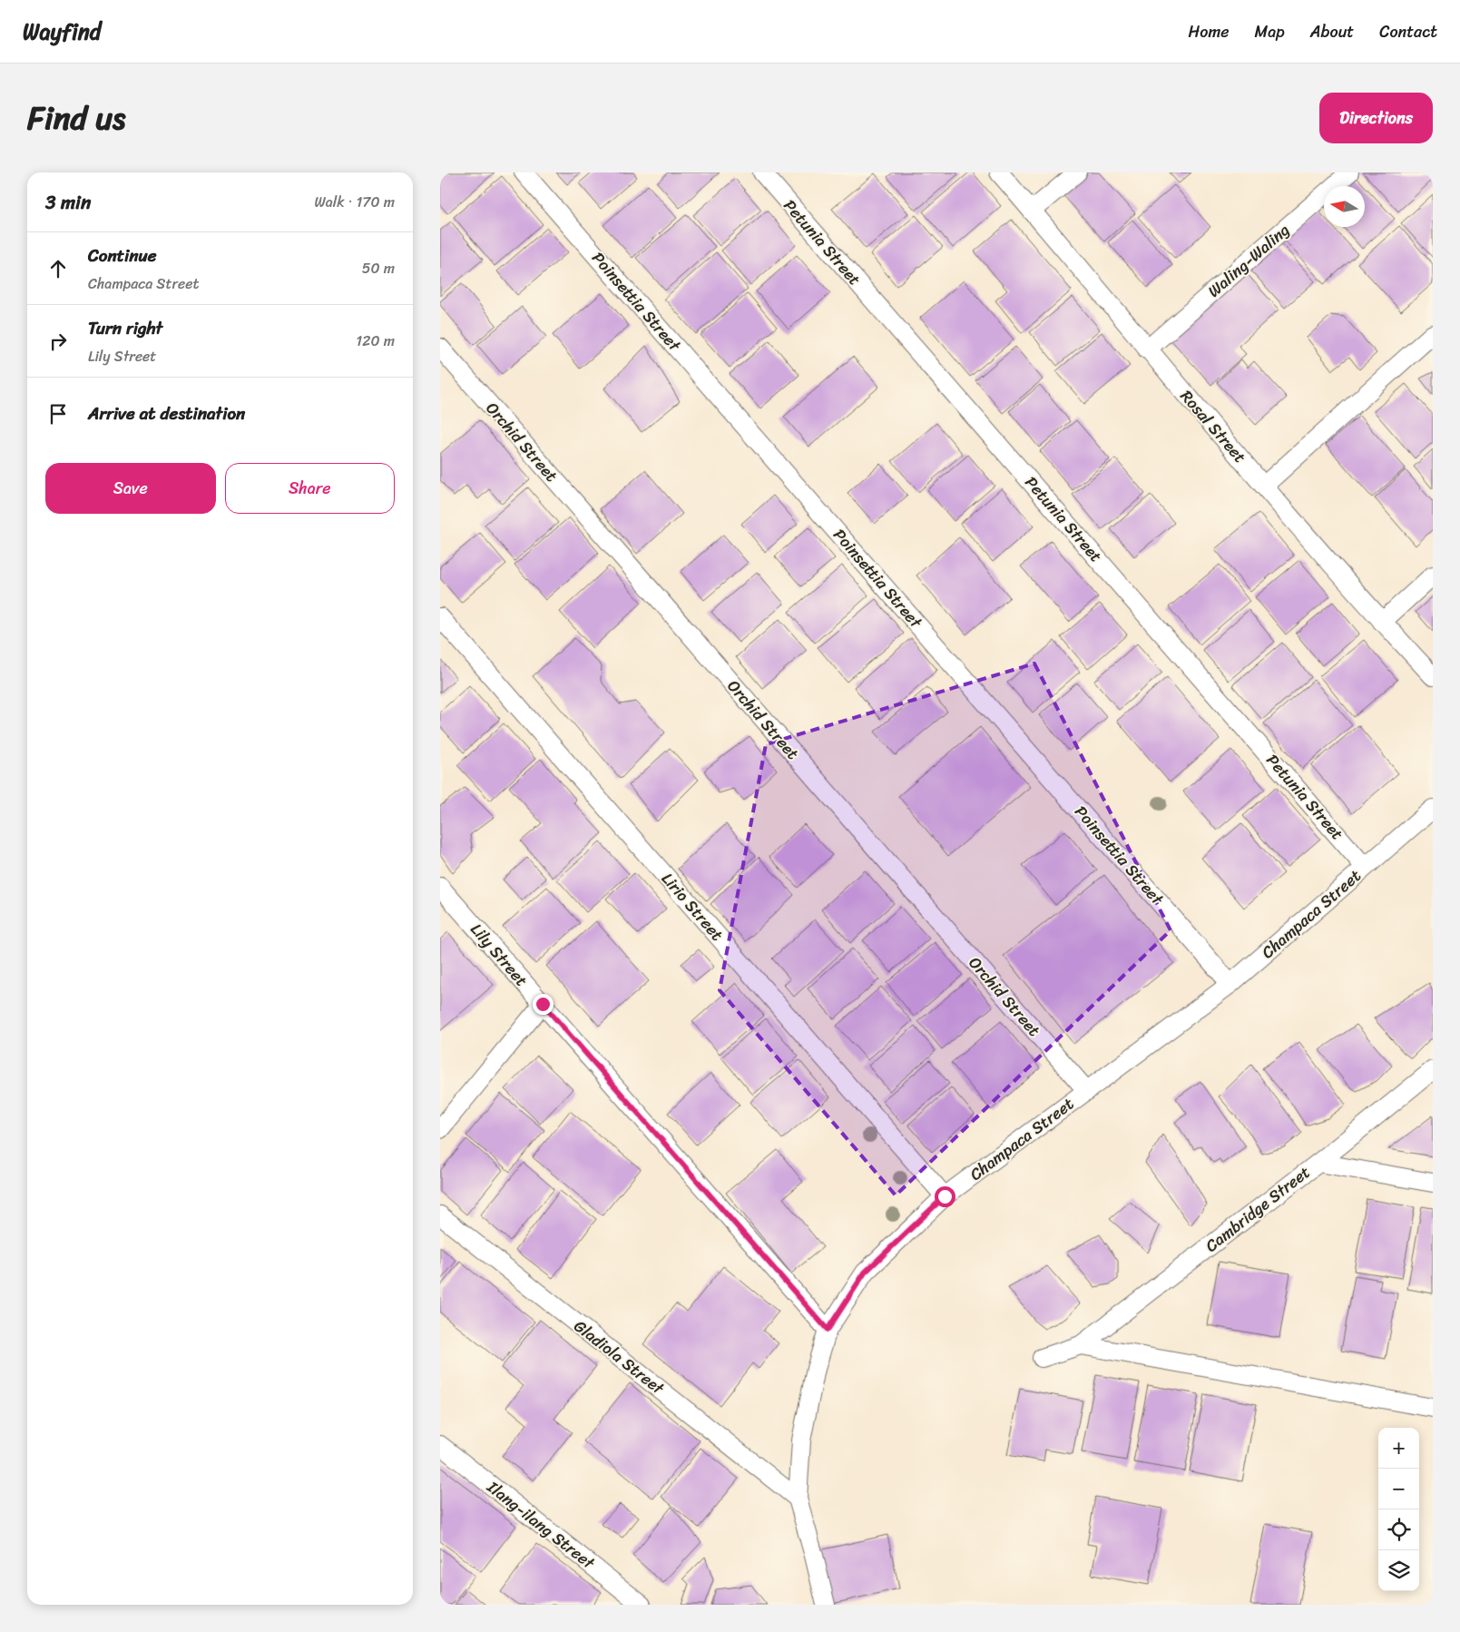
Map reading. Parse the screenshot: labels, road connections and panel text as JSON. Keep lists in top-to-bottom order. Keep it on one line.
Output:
{"streets":{"street":["Petunia Street","Waling-Waling","Poinsettia Street","Rosal Street","Orchid Street","Lirio Street","Champaca Street","Lily Street","Cambridge Street","Gladiola Street","Ilang-ilang Street"]},"crossings":[["Petunia Street","Champaca Street"],["Waling-Waling","Rosal Street"],["Poinsettia Street","Champaca Street"],["Orchid Street","Champaca Street"],["Lirio Street","Champaca Street"],["Champaca Street","Lily Street"],["Champaca Street","Gladiola Street"]],"north":"left","page":{"header":"Wayfind","nav":["Home","Map","About","Contact"],"title":"Find us","buttons":["Directions",["Save","Share"]],"heading":["3 min","Walk · 170 m"],"list":[["Continue","Champaca Street","50 m"],["Turn right","Lily Street","120 m"],"Arrive at destination"],"map_buttons":["+","−"]}}
